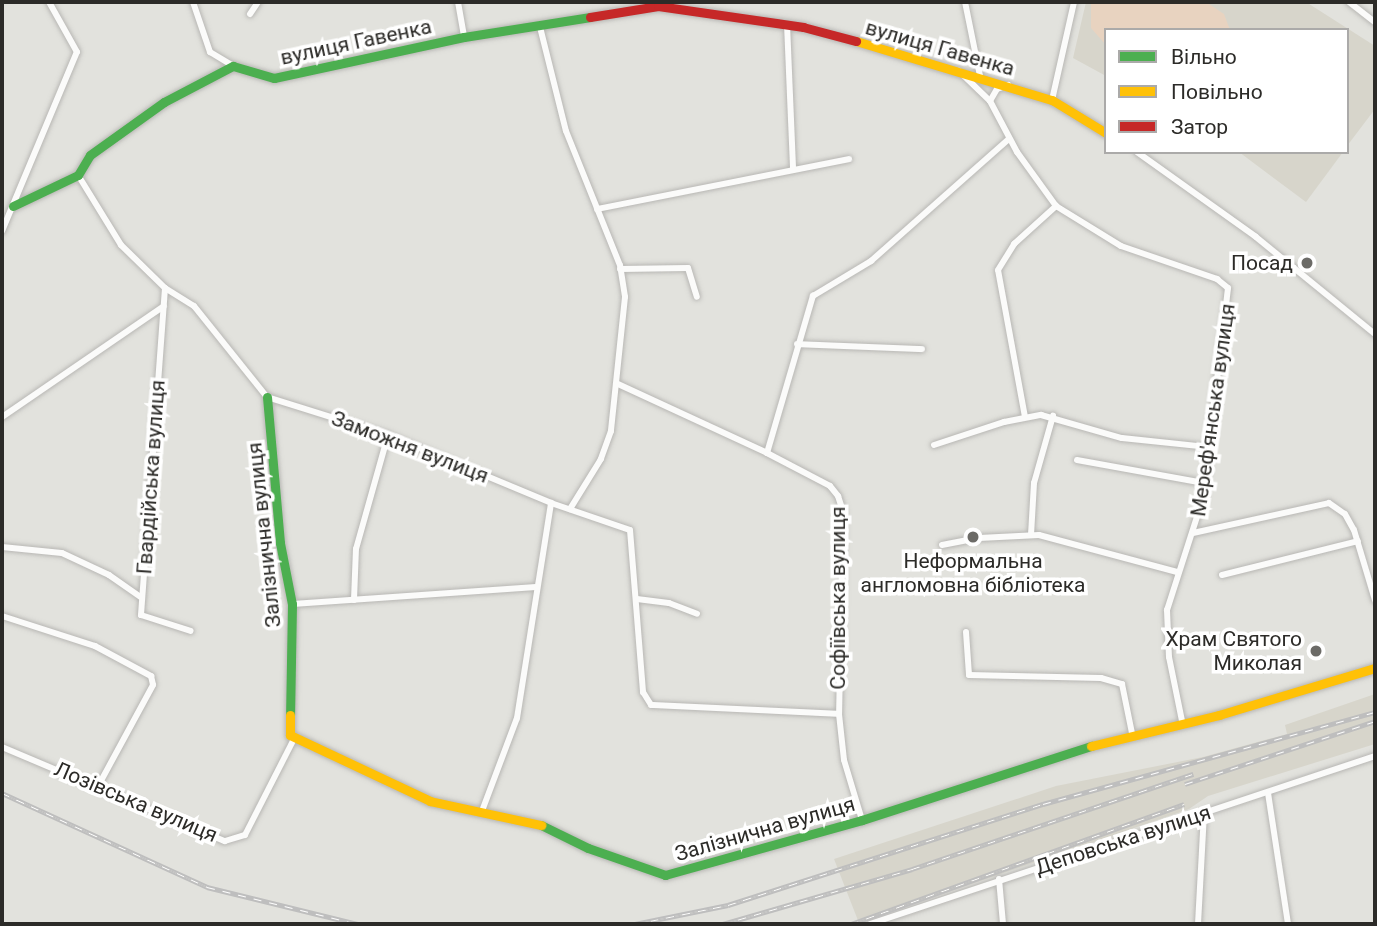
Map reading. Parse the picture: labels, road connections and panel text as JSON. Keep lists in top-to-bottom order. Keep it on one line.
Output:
{"streets":{"street":["вулиця Гавенка","Мереф'янська вулиця","Заможня вулиця","Гвардійська вулиця","Залізнична вулиця","Софіївська вулиця","Лозівська вулиця","Деповська вулиця"]},"crossings":[["вулиця Гавенка","Мереф'янська вулиця"],["Мереф'янська вулиця","Залізнична вулиця"],["Заможня вулиця","Залізнична вулиця"],["Залізнична вулиця","Софіївська вулиця"],["Залізнична вулиця","Лозівська вулиця"]],"places":["Посад","Неформальна англомовна бібліотека","Храм Святого Миколая"],"legend":["Вільно","Повільно","Затор"]}
